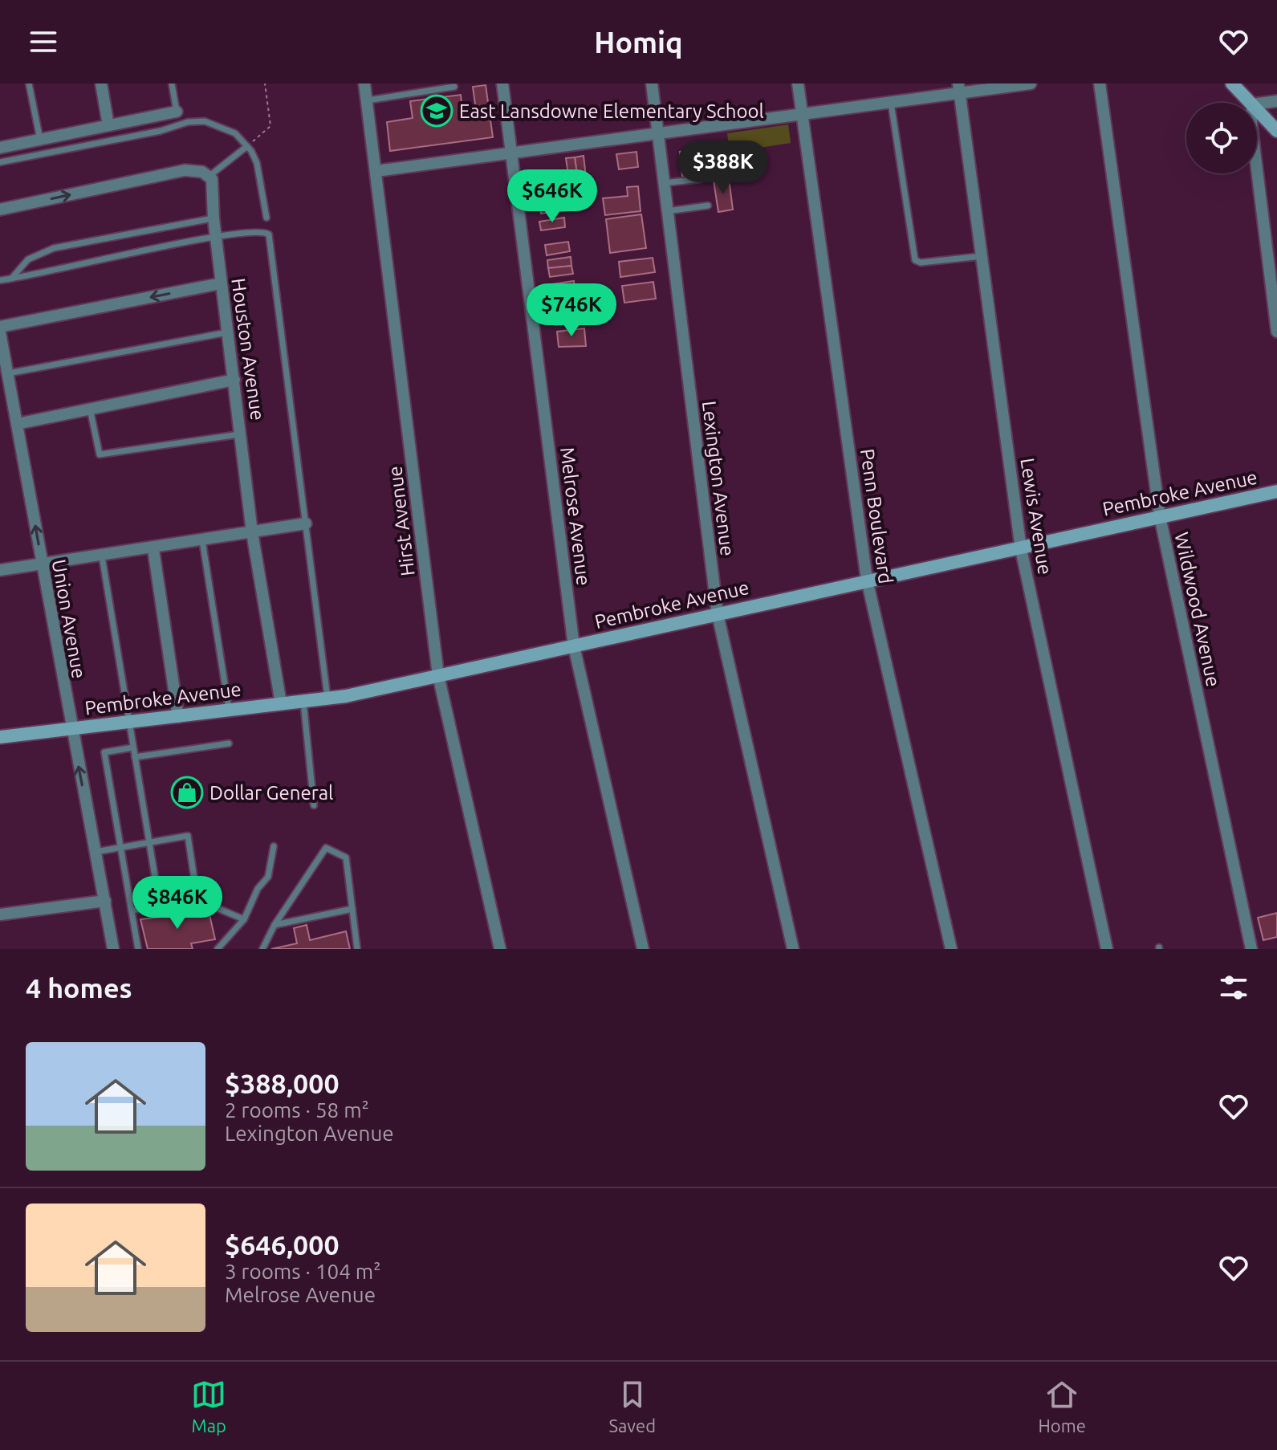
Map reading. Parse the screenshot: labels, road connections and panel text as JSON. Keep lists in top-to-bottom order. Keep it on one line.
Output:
{"streets":{"street":["Houston Avenue","Lexington Avenue","Pembroke Avenue","Melrose Avenue","Penn Boulevard","Lewis Avenue","Hirst Avenue","Wildwood Avenue","Union Avenue"]},"crossings":[["Houston Avenue","Pembroke Avenue"],["Lexington Avenue","Pembroke Avenue"],["Pembroke Avenue","Melrose Avenue"],["Pembroke Avenue","Penn Boulevard"],["Pembroke Avenue","Lewis Avenue"],["Pembroke Avenue","Hirst Avenue"],["Pembroke Avenue","Wildwood Avenue"],["Pembroke Avenue","Union Avenue"]],"one_way":["Union Avenue"],"places":{"school or university":["East Lansdowne Elementary School"],"shop":["Dollar General"]},"page":{"header":"Homiq","price":["$388K","$646K","$746K","$846K"],"heading":"4 homes","list":[{"name":"$388,000","note":"2 rooms · 58 m² · Lexington Avenue"},{"name":"$646,000","note":"3 rooms · 104 m² · Melrose Avenue"}],"tabs":["Map","Saved","Home"]}}
